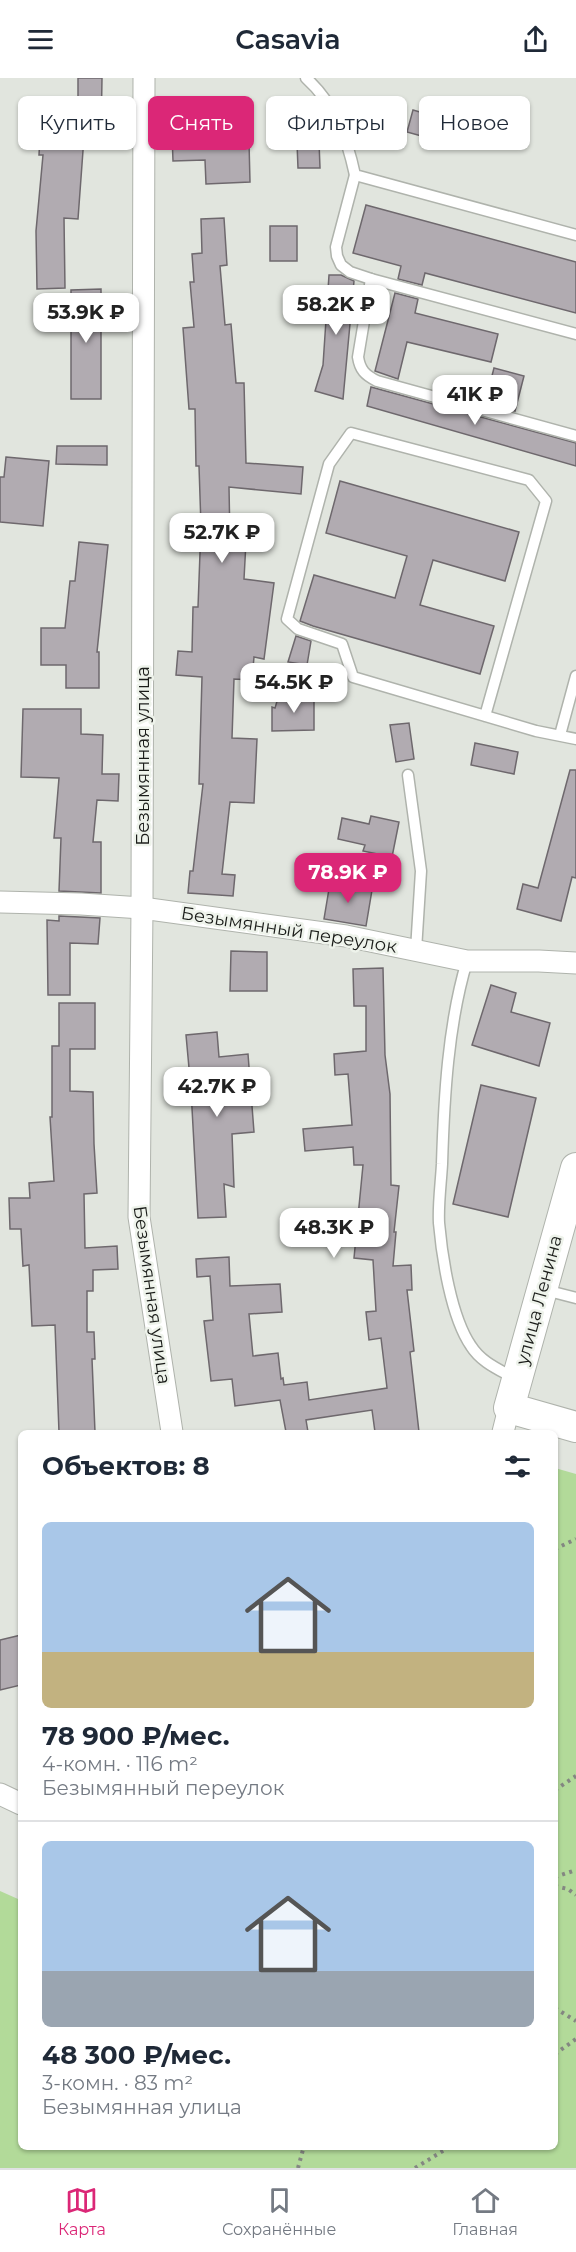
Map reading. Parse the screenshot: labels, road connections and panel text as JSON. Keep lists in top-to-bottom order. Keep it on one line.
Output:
{"streets":{"street":["Безымянная улица","Безымянный переулок","улица Ленина"]},"crossings":[["Безымянная улица","Безымянный переулок"]],"page":{"header":"Casavia","chip":["Купить","Снять","Фильтры","Новое"],"price":["58.2K ₽","53.9K ₽","41K ₽","52.7K ₽","54.5K ₽","78.9K ₽","42.7K ₽","48.3K ₽"],"heading":"Объектов: 8","list":[{"name":"78 900 ₽/мес.","note":"4-комн. · 116 m² · Безымянный переулок"},{"name":"48 300 ₽/мес.","note":"3-комн. · 83 m² · Безымянная улица"}],"tabs":["Карта","Сохранённые","Главная"]}}
